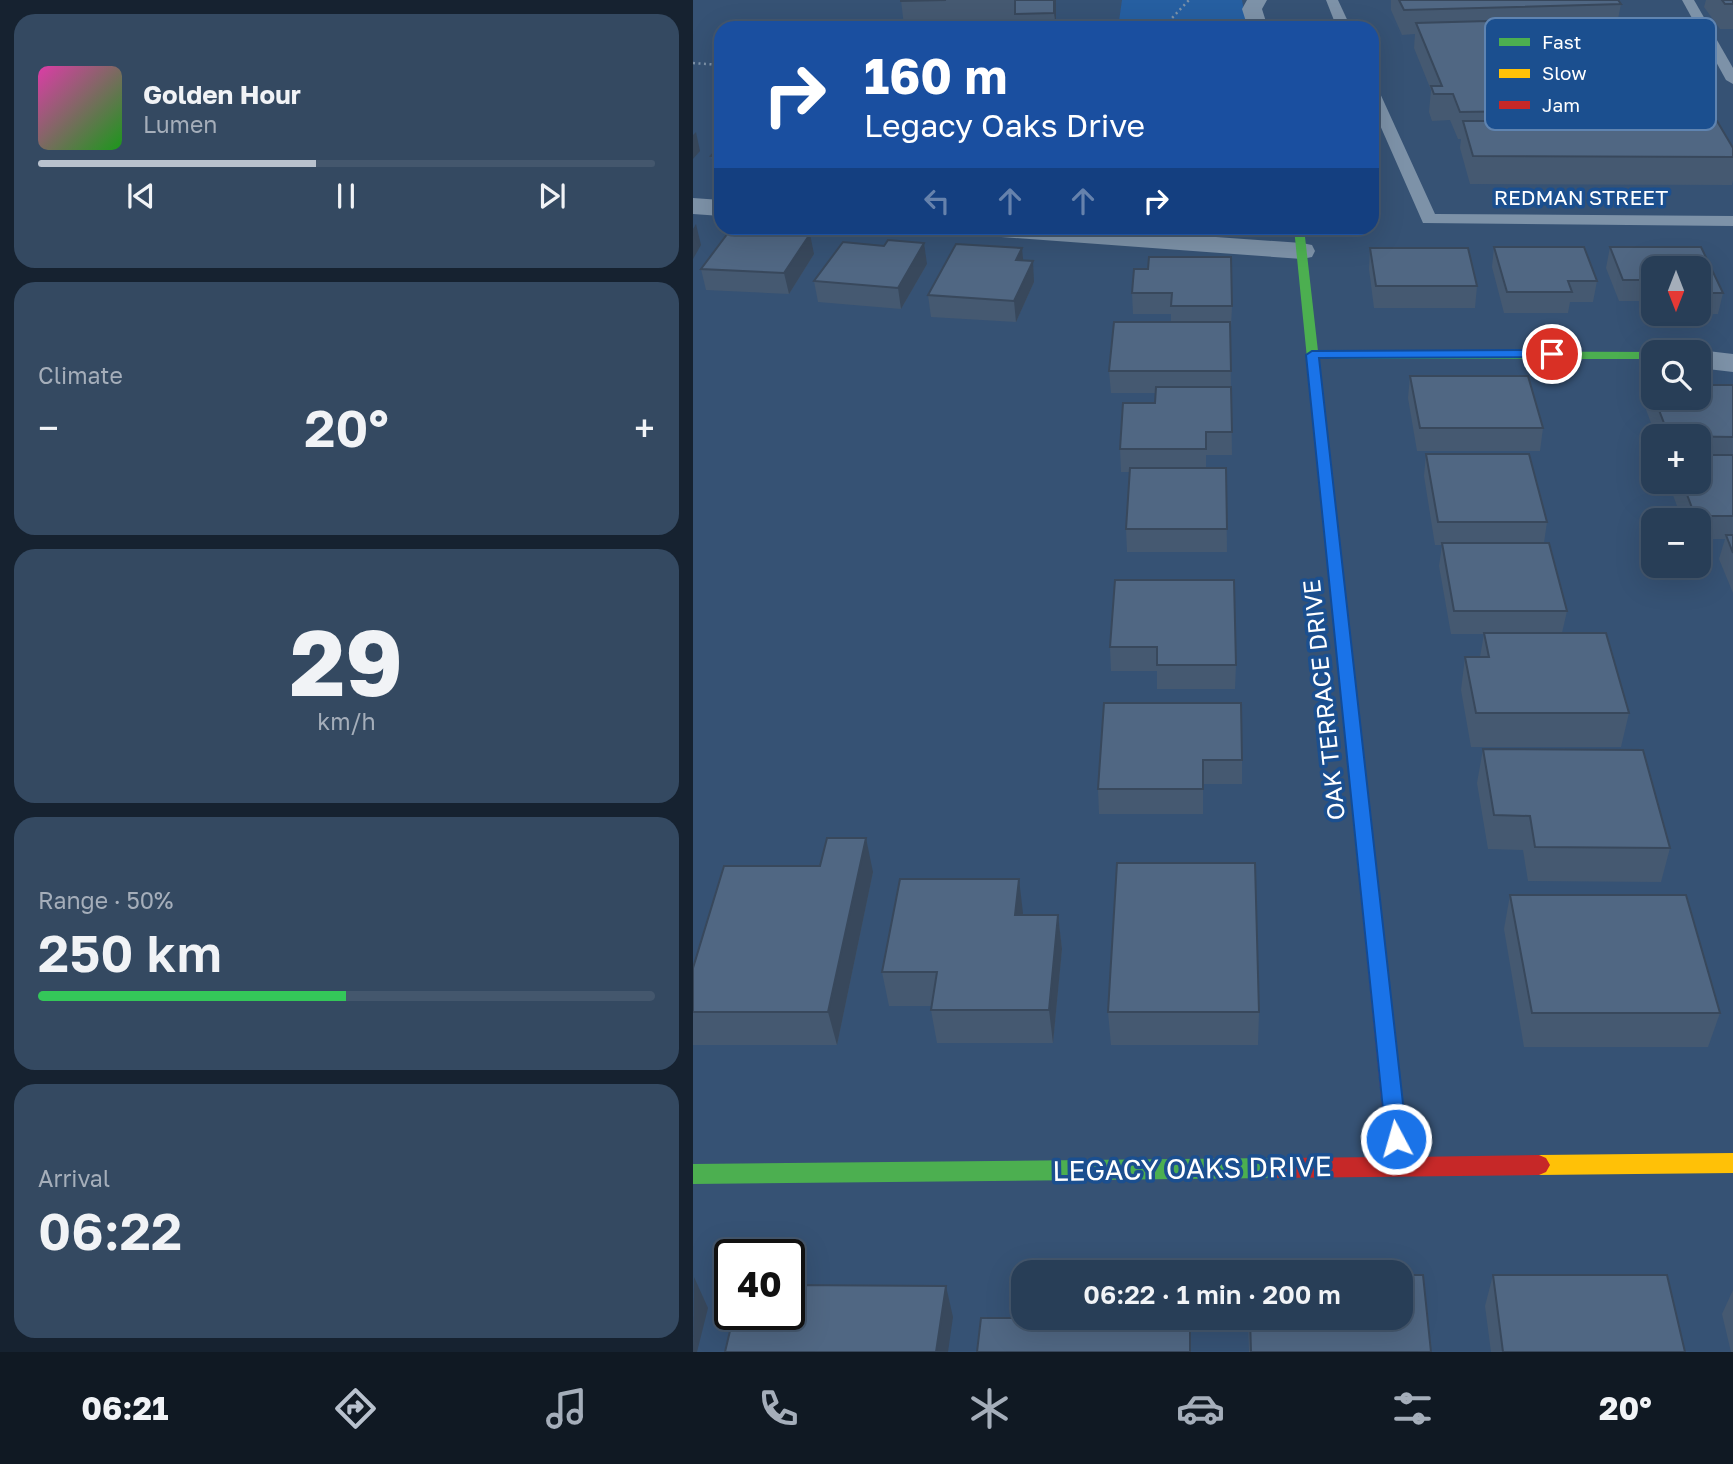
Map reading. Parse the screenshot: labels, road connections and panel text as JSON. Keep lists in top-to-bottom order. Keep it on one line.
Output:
{"streets":{"street":["OAK TERRACE DRIVE","LEGACY OAKS DRIVE"],"lane":["REDMAN STREET"]},"crossings":[["OAK TERRACE DRIVE","LEGACY OAKS DRIVE"]],"legend":["Fast","Slow","Jam"],"north":"bottom","page":{"turn":["160 m","Legacy Oaks Drive"],"song":["Golden Hour","Lumen"],"map_buttons":["+","−"],"tile":["Climate",["29","km/h"],["Range · 50%","250 km"],["Arrival","06:22"]],"heat":["−","20°","+"],"limit":"40","trip":"06:22 · 1 min · 200 m","tabs":["06:21","20°"]}}
